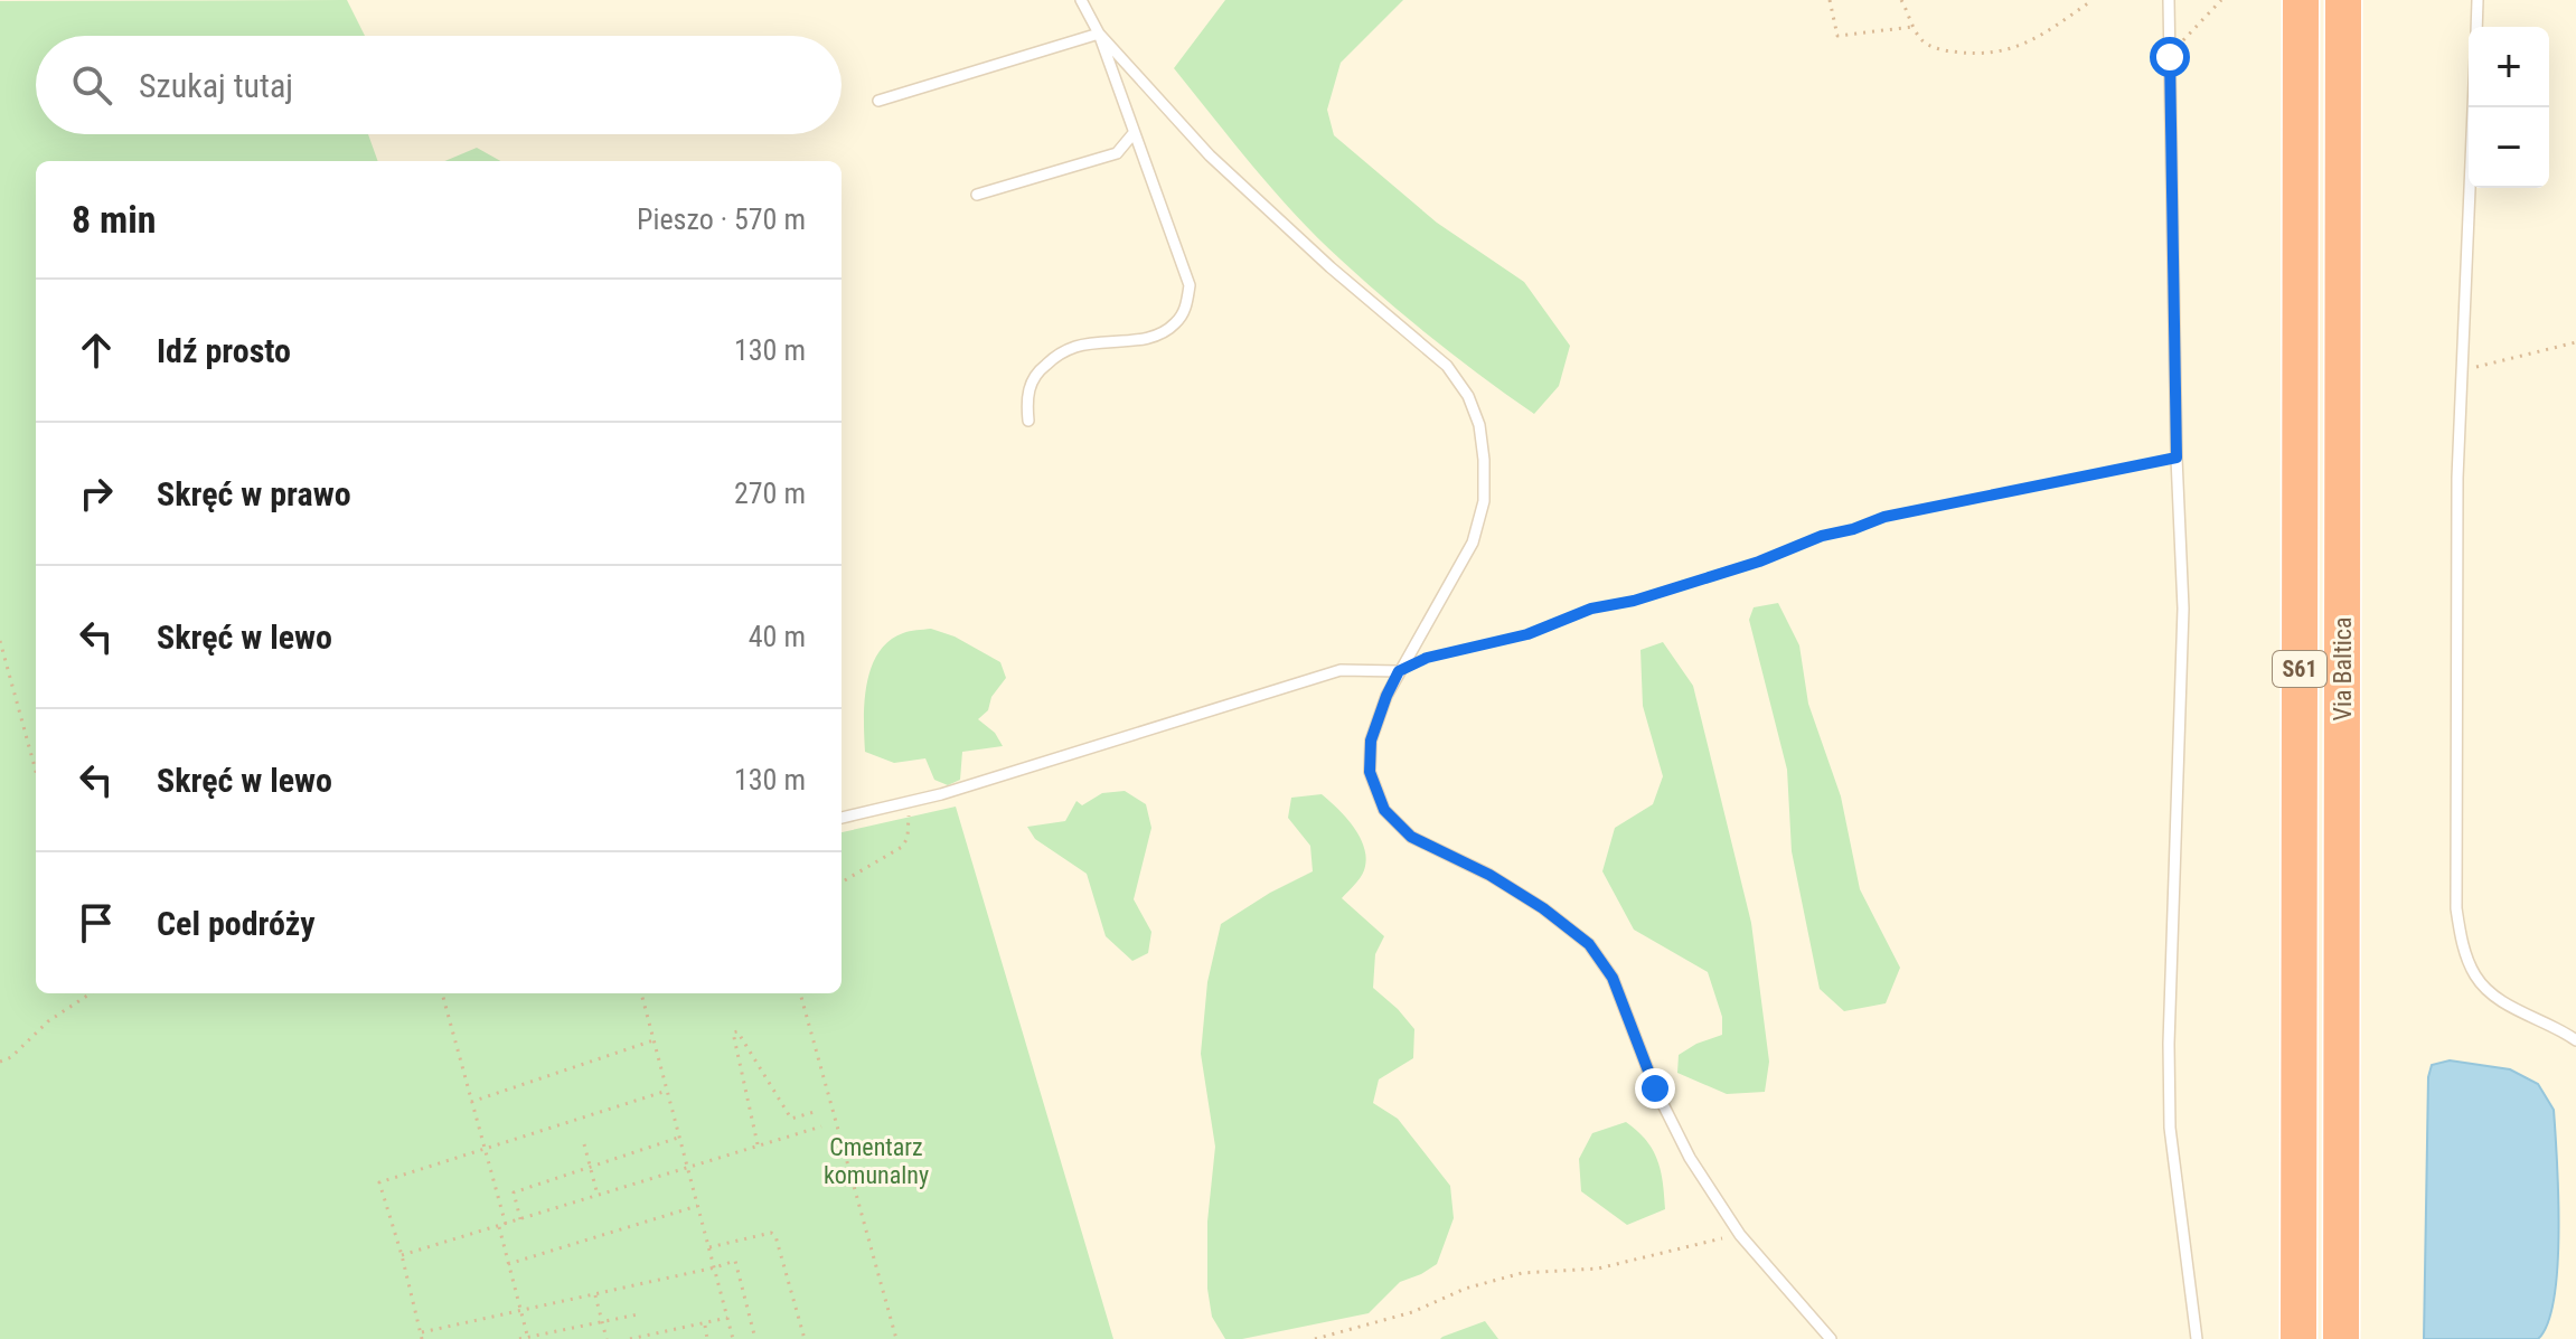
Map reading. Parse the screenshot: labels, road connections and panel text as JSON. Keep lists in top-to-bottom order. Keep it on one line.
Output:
{"streets":{"highway":["S61","Via Baltica"]},"parks":["Cmentarz komunalny"],"page":{"map_buttons":["+","−"],"search":"Szukaj tutaj","heading":["8 min","Pieszo · 570 m"],"list":[["Idź prosto","130 m"],["Skręć w prawo","270 m"],["Skręć w lewo","40 m"],["Skręć w lewo","130 m"],"Cel podróży"]}}
